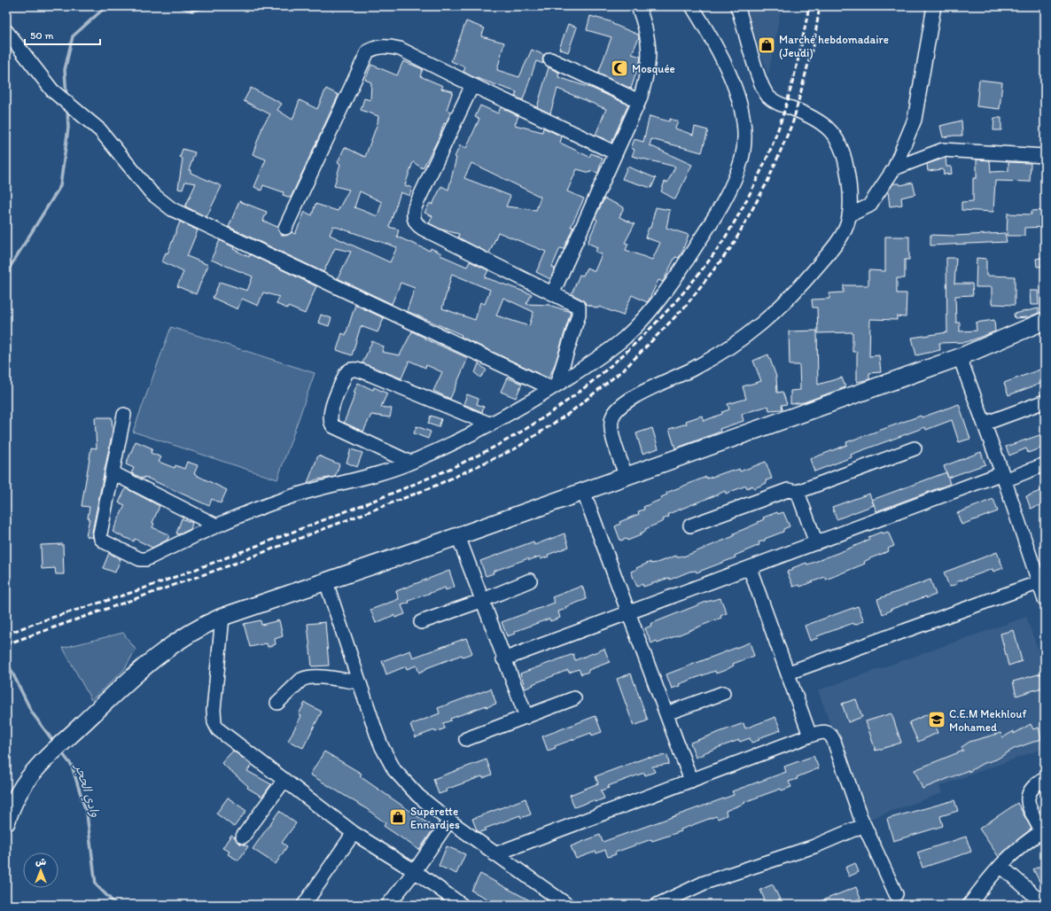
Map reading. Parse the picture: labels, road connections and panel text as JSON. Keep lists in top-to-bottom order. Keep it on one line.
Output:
{"water":["وادي الحجر"],"places":{"shop":["Marché hebdomadaire (Jeudi)","Supérette Ennardjes"],"mosque":["Mosquée"],"school or university":["C.E.M Mekhlouf Mohamed"]},"scale_bar":"50 m","north":"top"}
